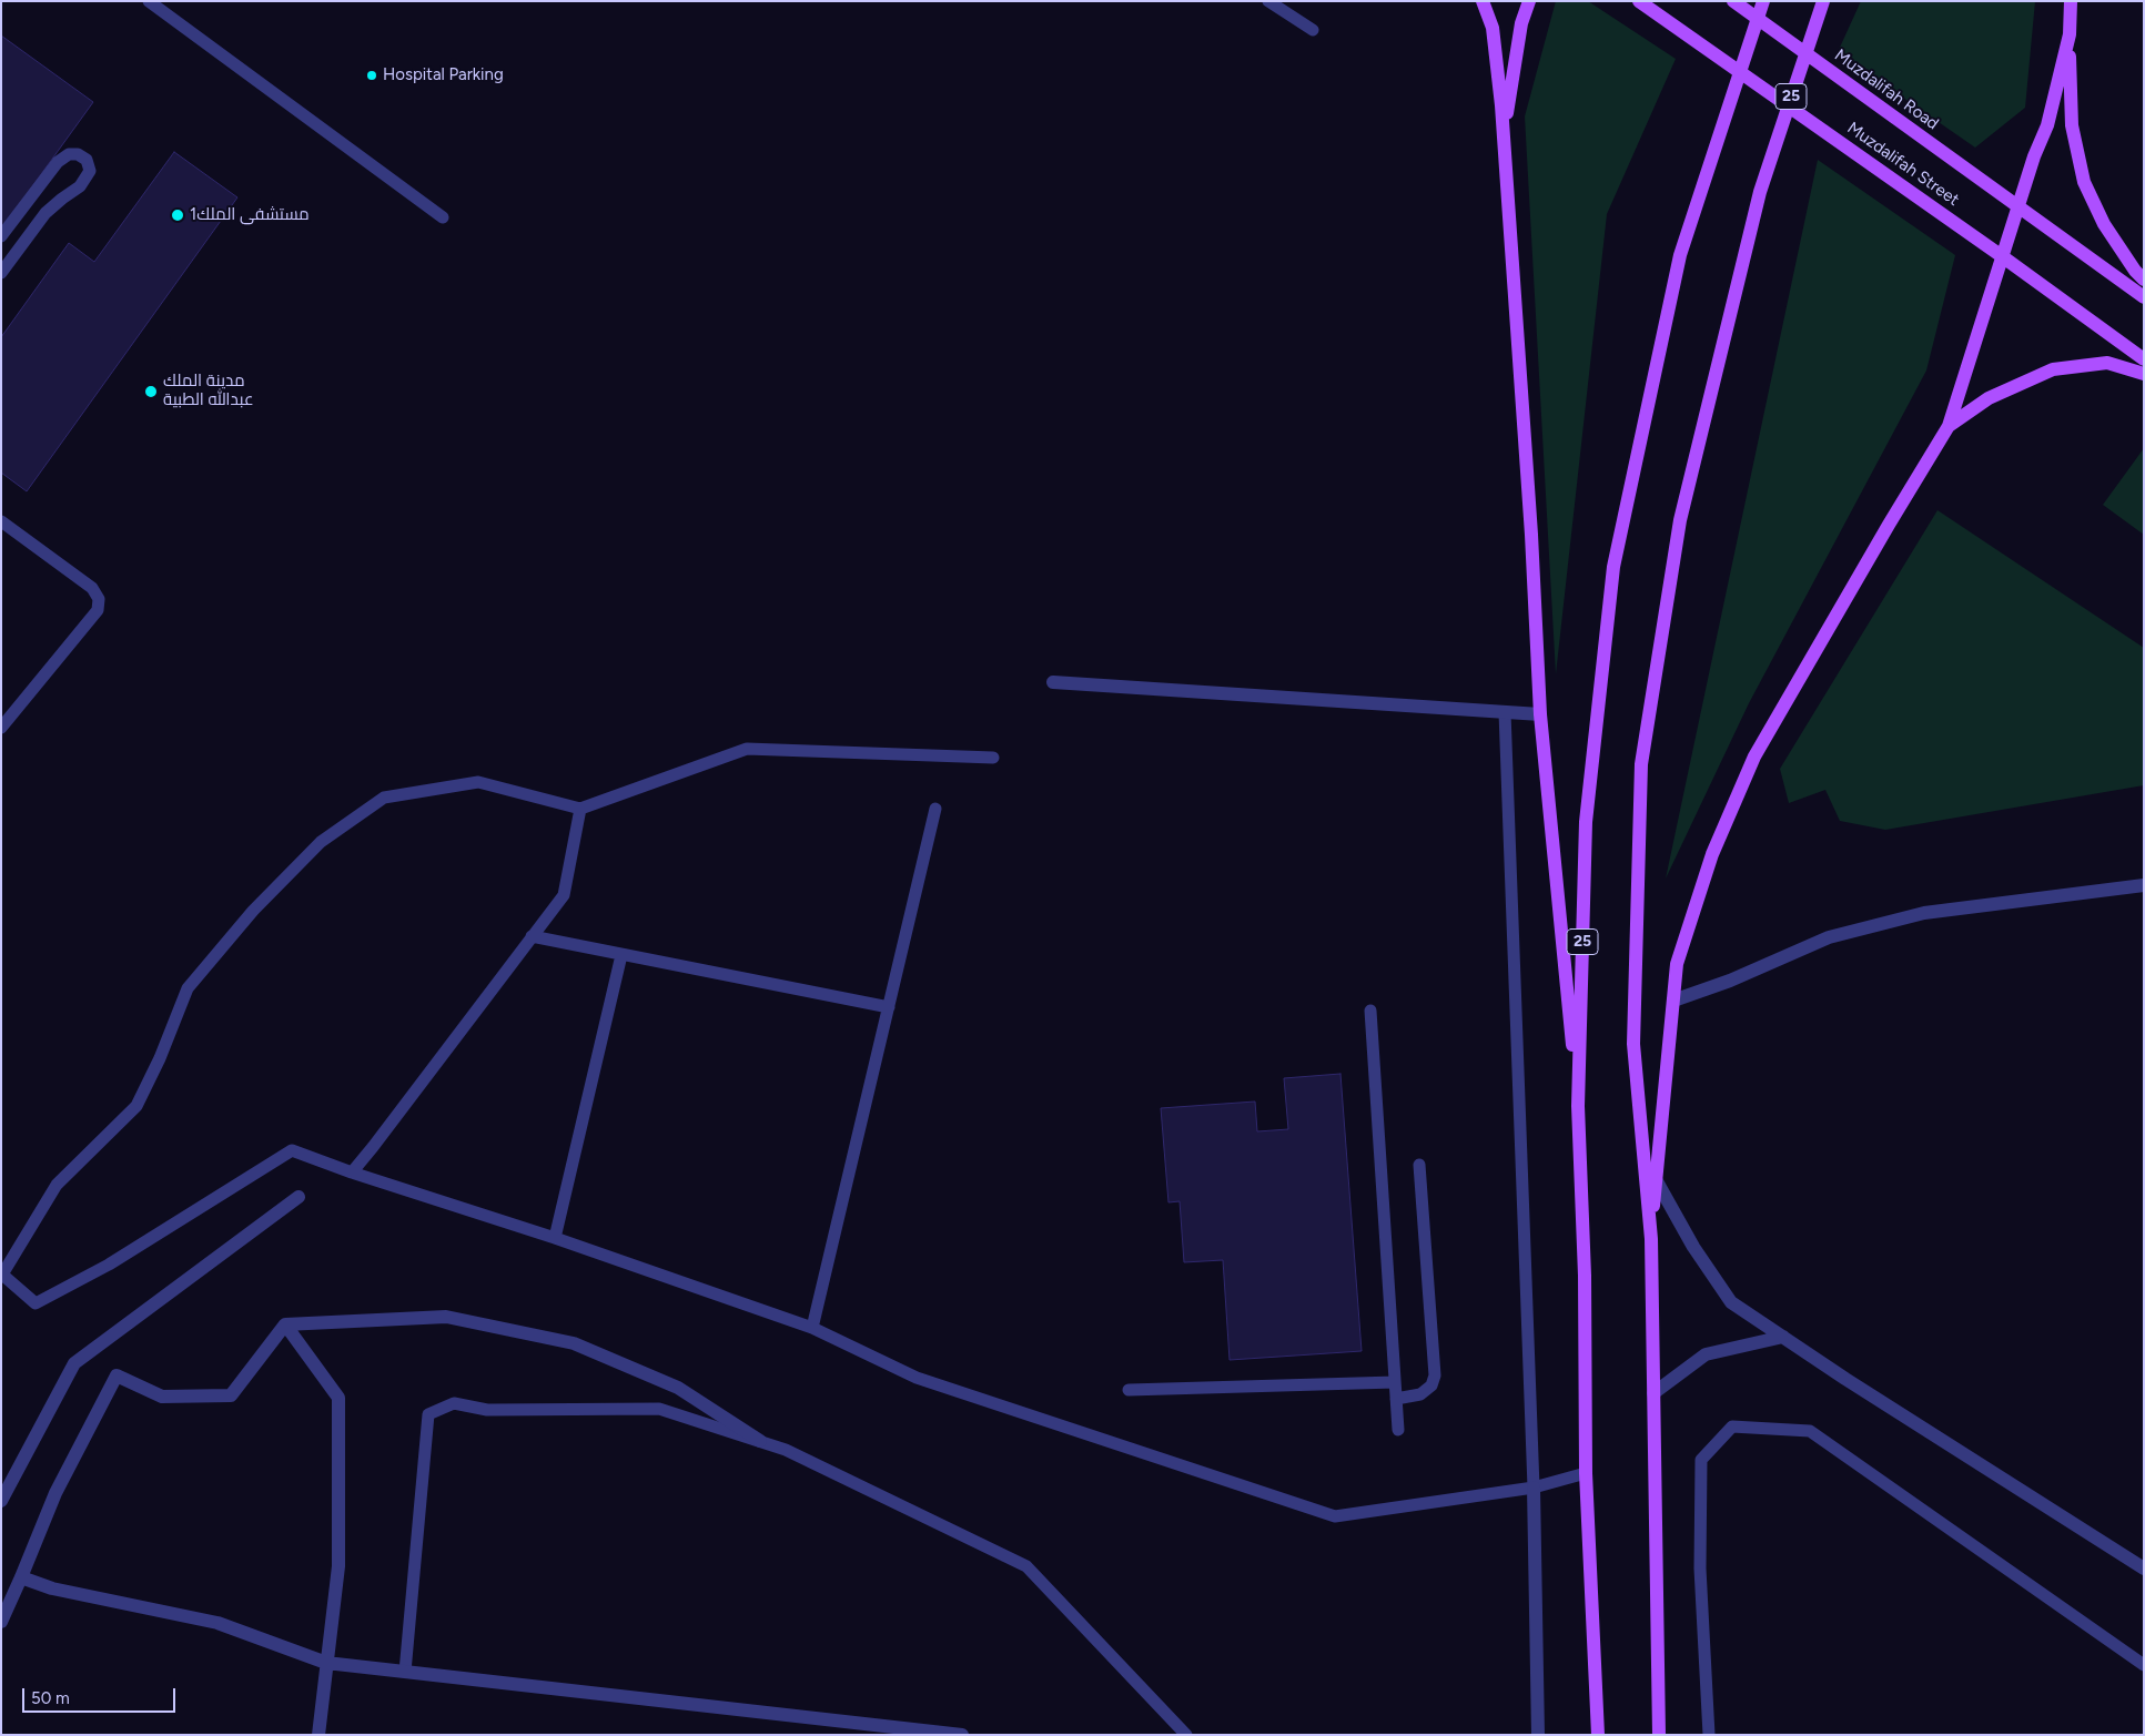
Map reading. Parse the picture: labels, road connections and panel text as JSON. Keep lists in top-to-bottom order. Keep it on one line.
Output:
{"streets":{"main road":["Muzdalifah Road","25","Muzdalifah Street"]},"places":["Hospital Parking","مستشفى الملك1","مدينة الملك عبدالله الطبية"],"scale_bar":"50 m"}
